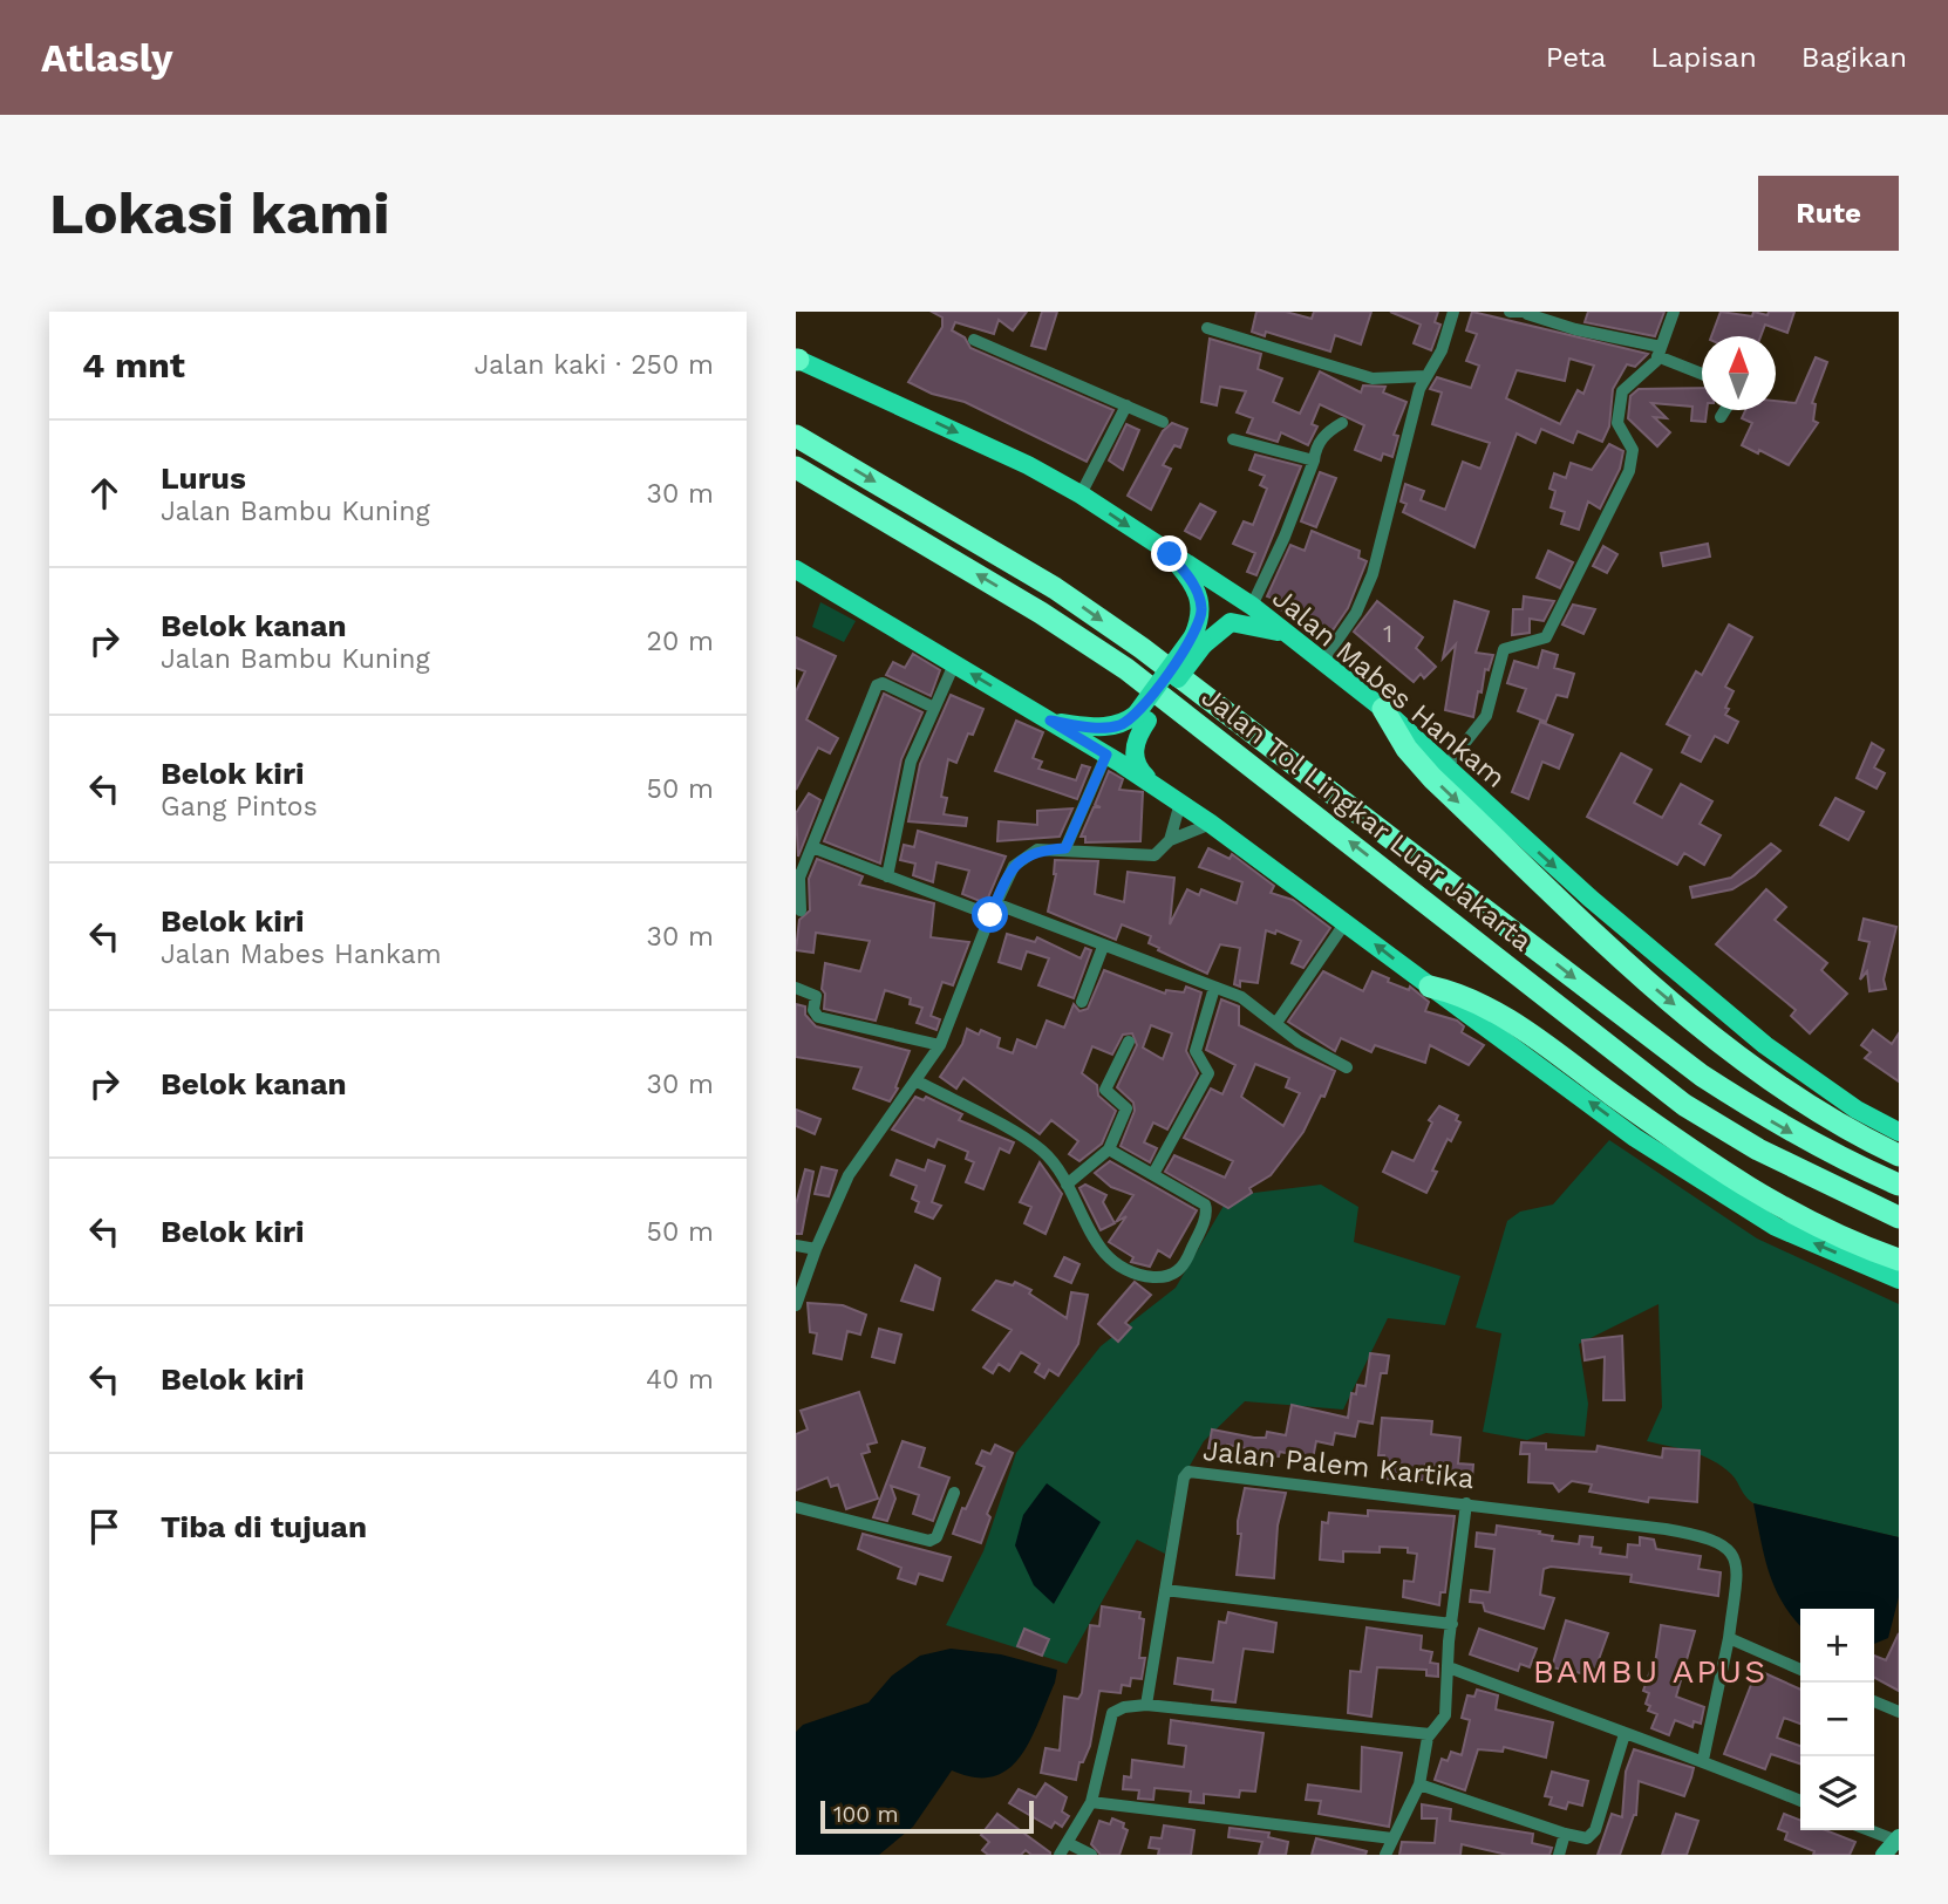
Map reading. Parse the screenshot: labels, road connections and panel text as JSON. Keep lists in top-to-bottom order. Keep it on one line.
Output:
{"streets":{"highway":["Jalan Tol Lingkar Luar Jakarta"],"main road":["Jalan Mabes Hankam"],"street":["Jalan Palem Kartika"]},"districts":["BAMBU APUS"],"house_numbers":["1"],"scale_bar":"100 m","north":"top","page":{"header":"Atlasly","nav":["Peta","Lapisan","Bagikan"],"buttons":"Rute","title":"Lokasi kami","heading":["4 mnt","Jalan kaki · 250 m"],"list":[["Lurus","Jalan Bambu Kuning","30 m"],["Belok kanan","Jalan Bambu Kuning","20 m"],["Belok kiri","Gang Pintos","50 m"],["Belok kiri","Jalan Mabes Hankam","30 m"],["Belok kanan","30 m"],["Belok kiri","50 m"],["Belok kiri","40 m"],"Tiba di tujuan"],"map_buttons":["+","−"],"scale":"100 m"}}
